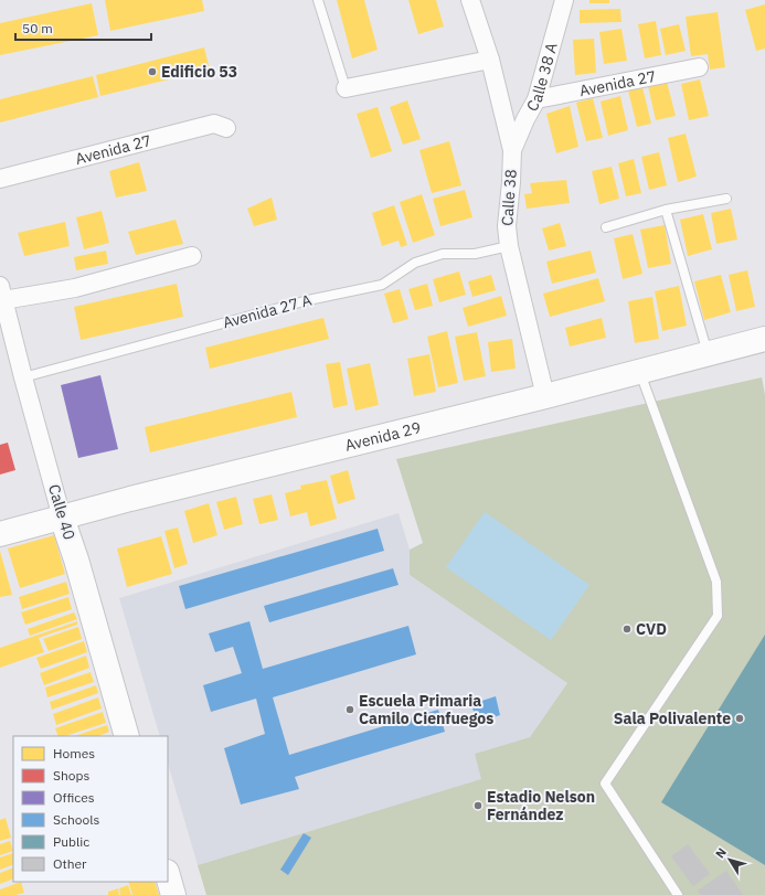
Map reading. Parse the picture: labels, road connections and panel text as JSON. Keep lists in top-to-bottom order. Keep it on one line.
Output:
{"streets":{"main road":["Avenida 29","Calle 40"],"street":["Calle 38 A","Avenida 27","Calle 38"],"lane":["Avenida 27 A"]},"crossings":[["Calle 38 A","Avenida 27"],["Calle 38 A","Calle 38"],["Calle 38","Avenida 27 A"],["Calle 38","Avenida 29"],["Avenida 27 A","Calle 40"],["Avenida 29","Calle 40"]],"places":["Edificio 53","CVD","Escuela Primaria Camilo Cienfuegos","Sala Polivalente","Estadio Nelson Fernández"],"legend":["Homes","Shops","Offices","Schools","Public","Other"],"scale_bar":"50 m","north":"top left"}
